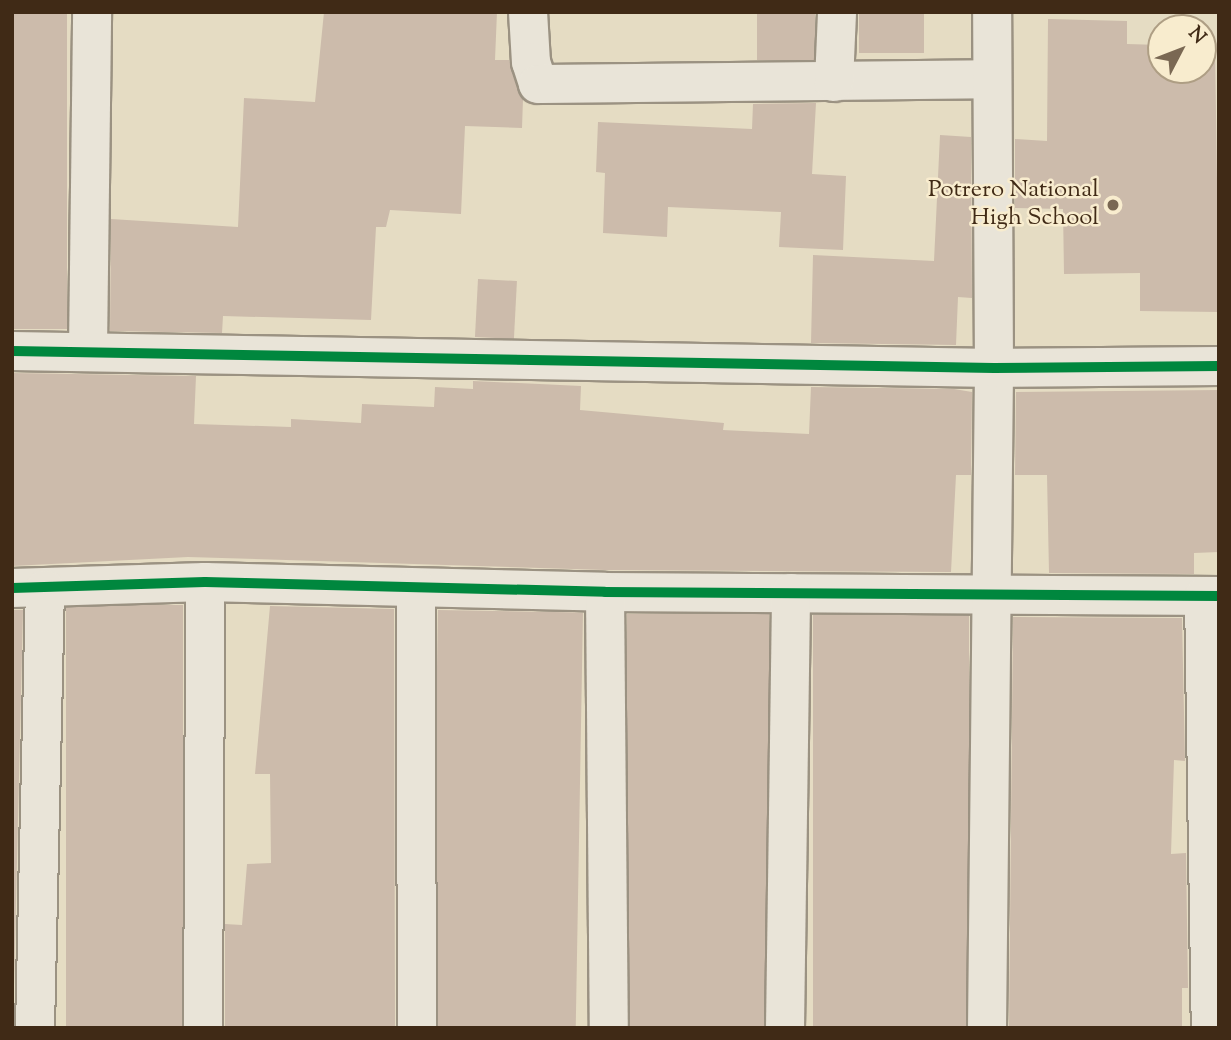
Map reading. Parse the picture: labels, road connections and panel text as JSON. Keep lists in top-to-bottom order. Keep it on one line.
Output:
{"places":["Potrero National High School"],"north":"top right"}
